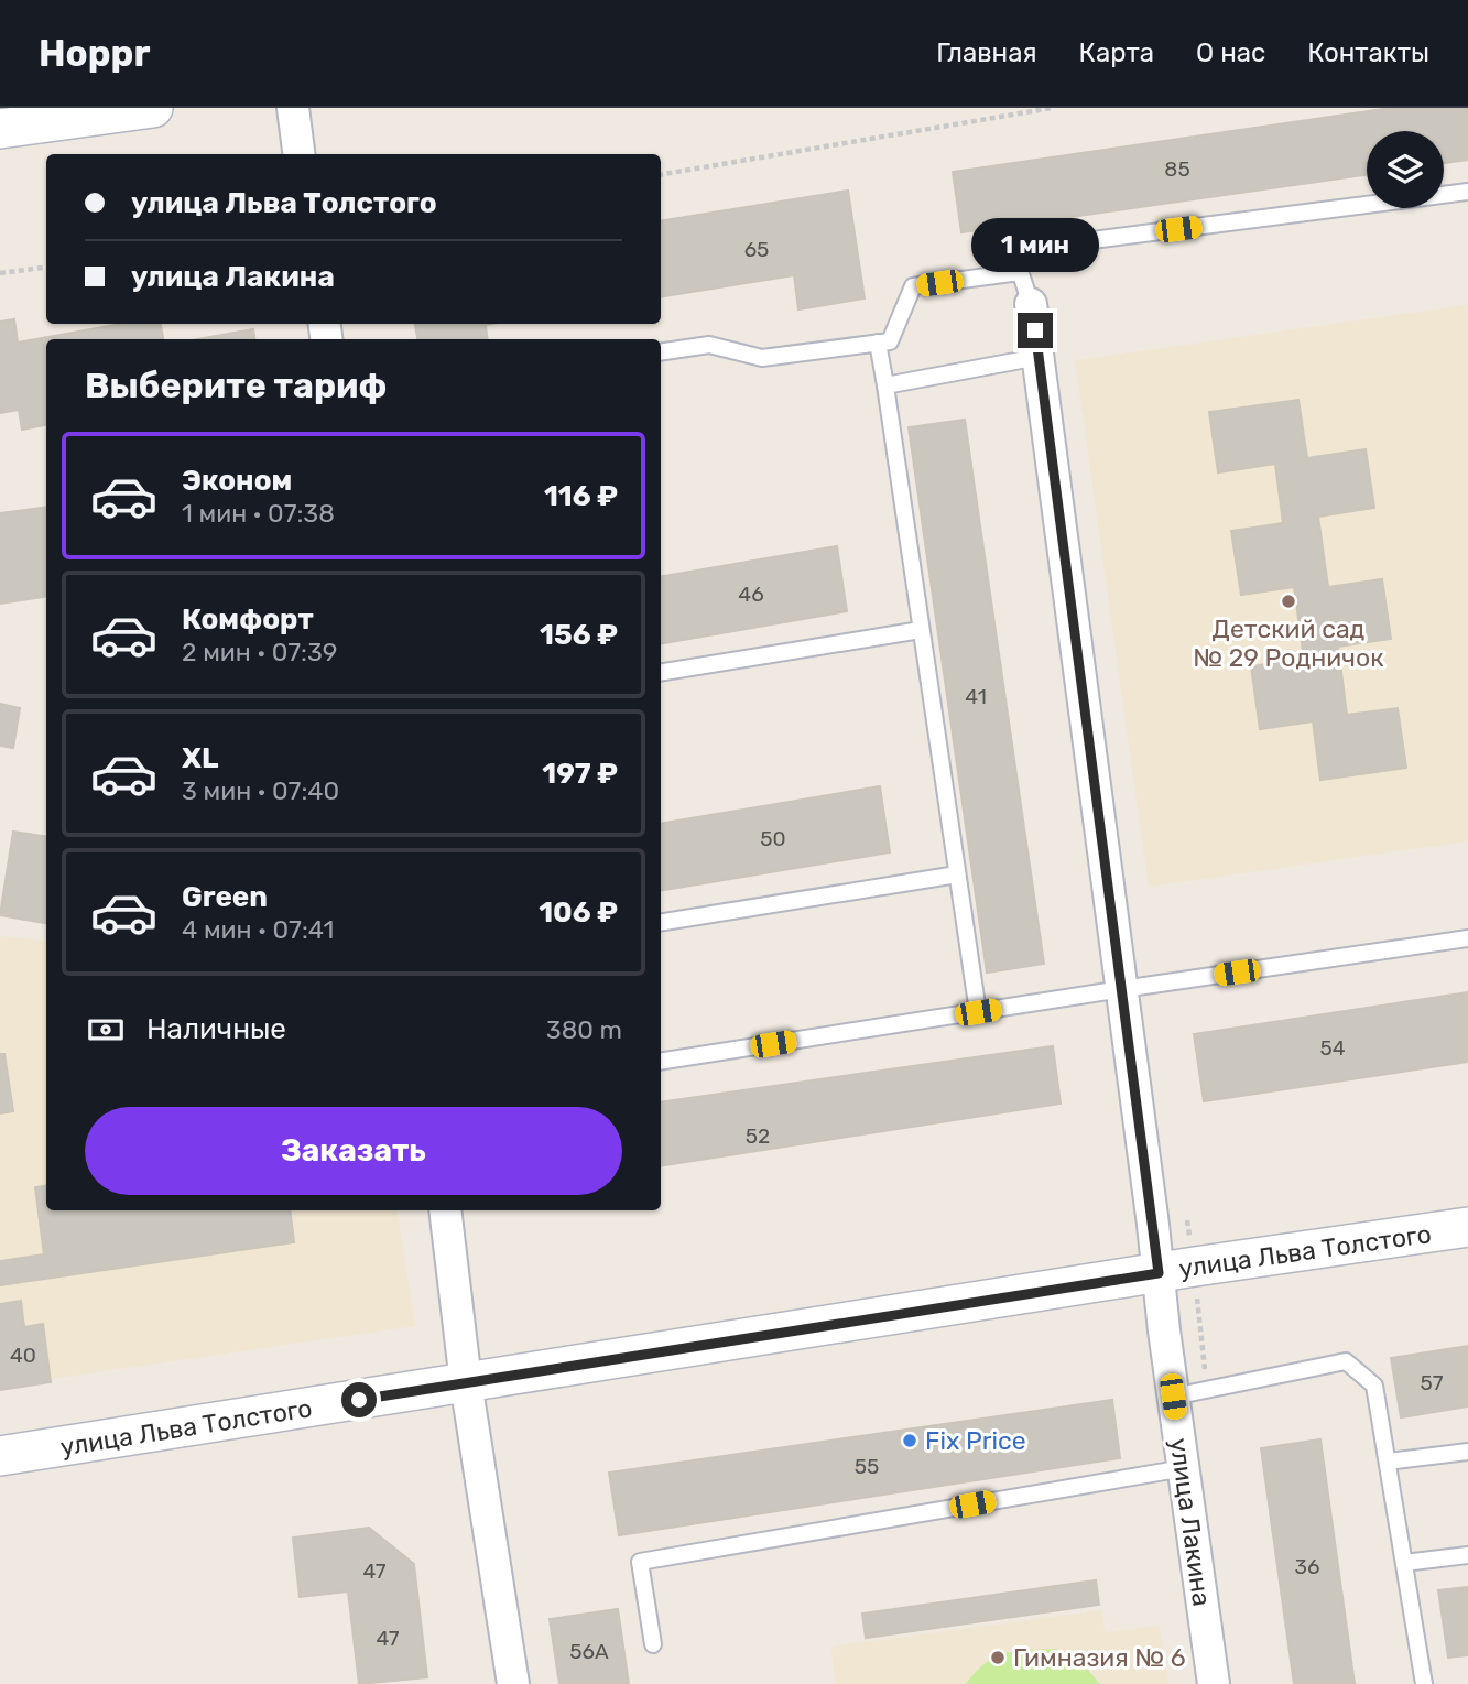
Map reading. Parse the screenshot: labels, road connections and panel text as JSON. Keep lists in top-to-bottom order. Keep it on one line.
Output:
{"streets":{"street":["улица Льва Толстого","улица Лакина"]},"crossings":[["улица Льва Толстого","улица Лакина"]],"places":["Детский сад № 29 Родничок","Fix Price","Гимназия № 6"],"house_numbers":["85","65","46","41","50","54","52","40","57","55","36","47","47","56А"],"page":{"header":"Hoppr","nav":["Главная","Карта","О нас","Контакты"],"banner":["улица Льва Толстого","улица Лакина"],"bubble":"1 мин","heading":"Выберите тариф","list":[{"name":"Эконом","note":"1 мин · 07:38","value":"116 ₽"},{"name":"Комфорт","note":"2 мин · 07:39","value":"156 ₽"},{"name":"XL","note":"3 мин · 07:40","value":"197 ₽"},{"name":"Green","note":"4 мин · 07:41","value":"106 ₽"}],"pay":["Наличные","380 m"],"buttons":"Заказать"}}
